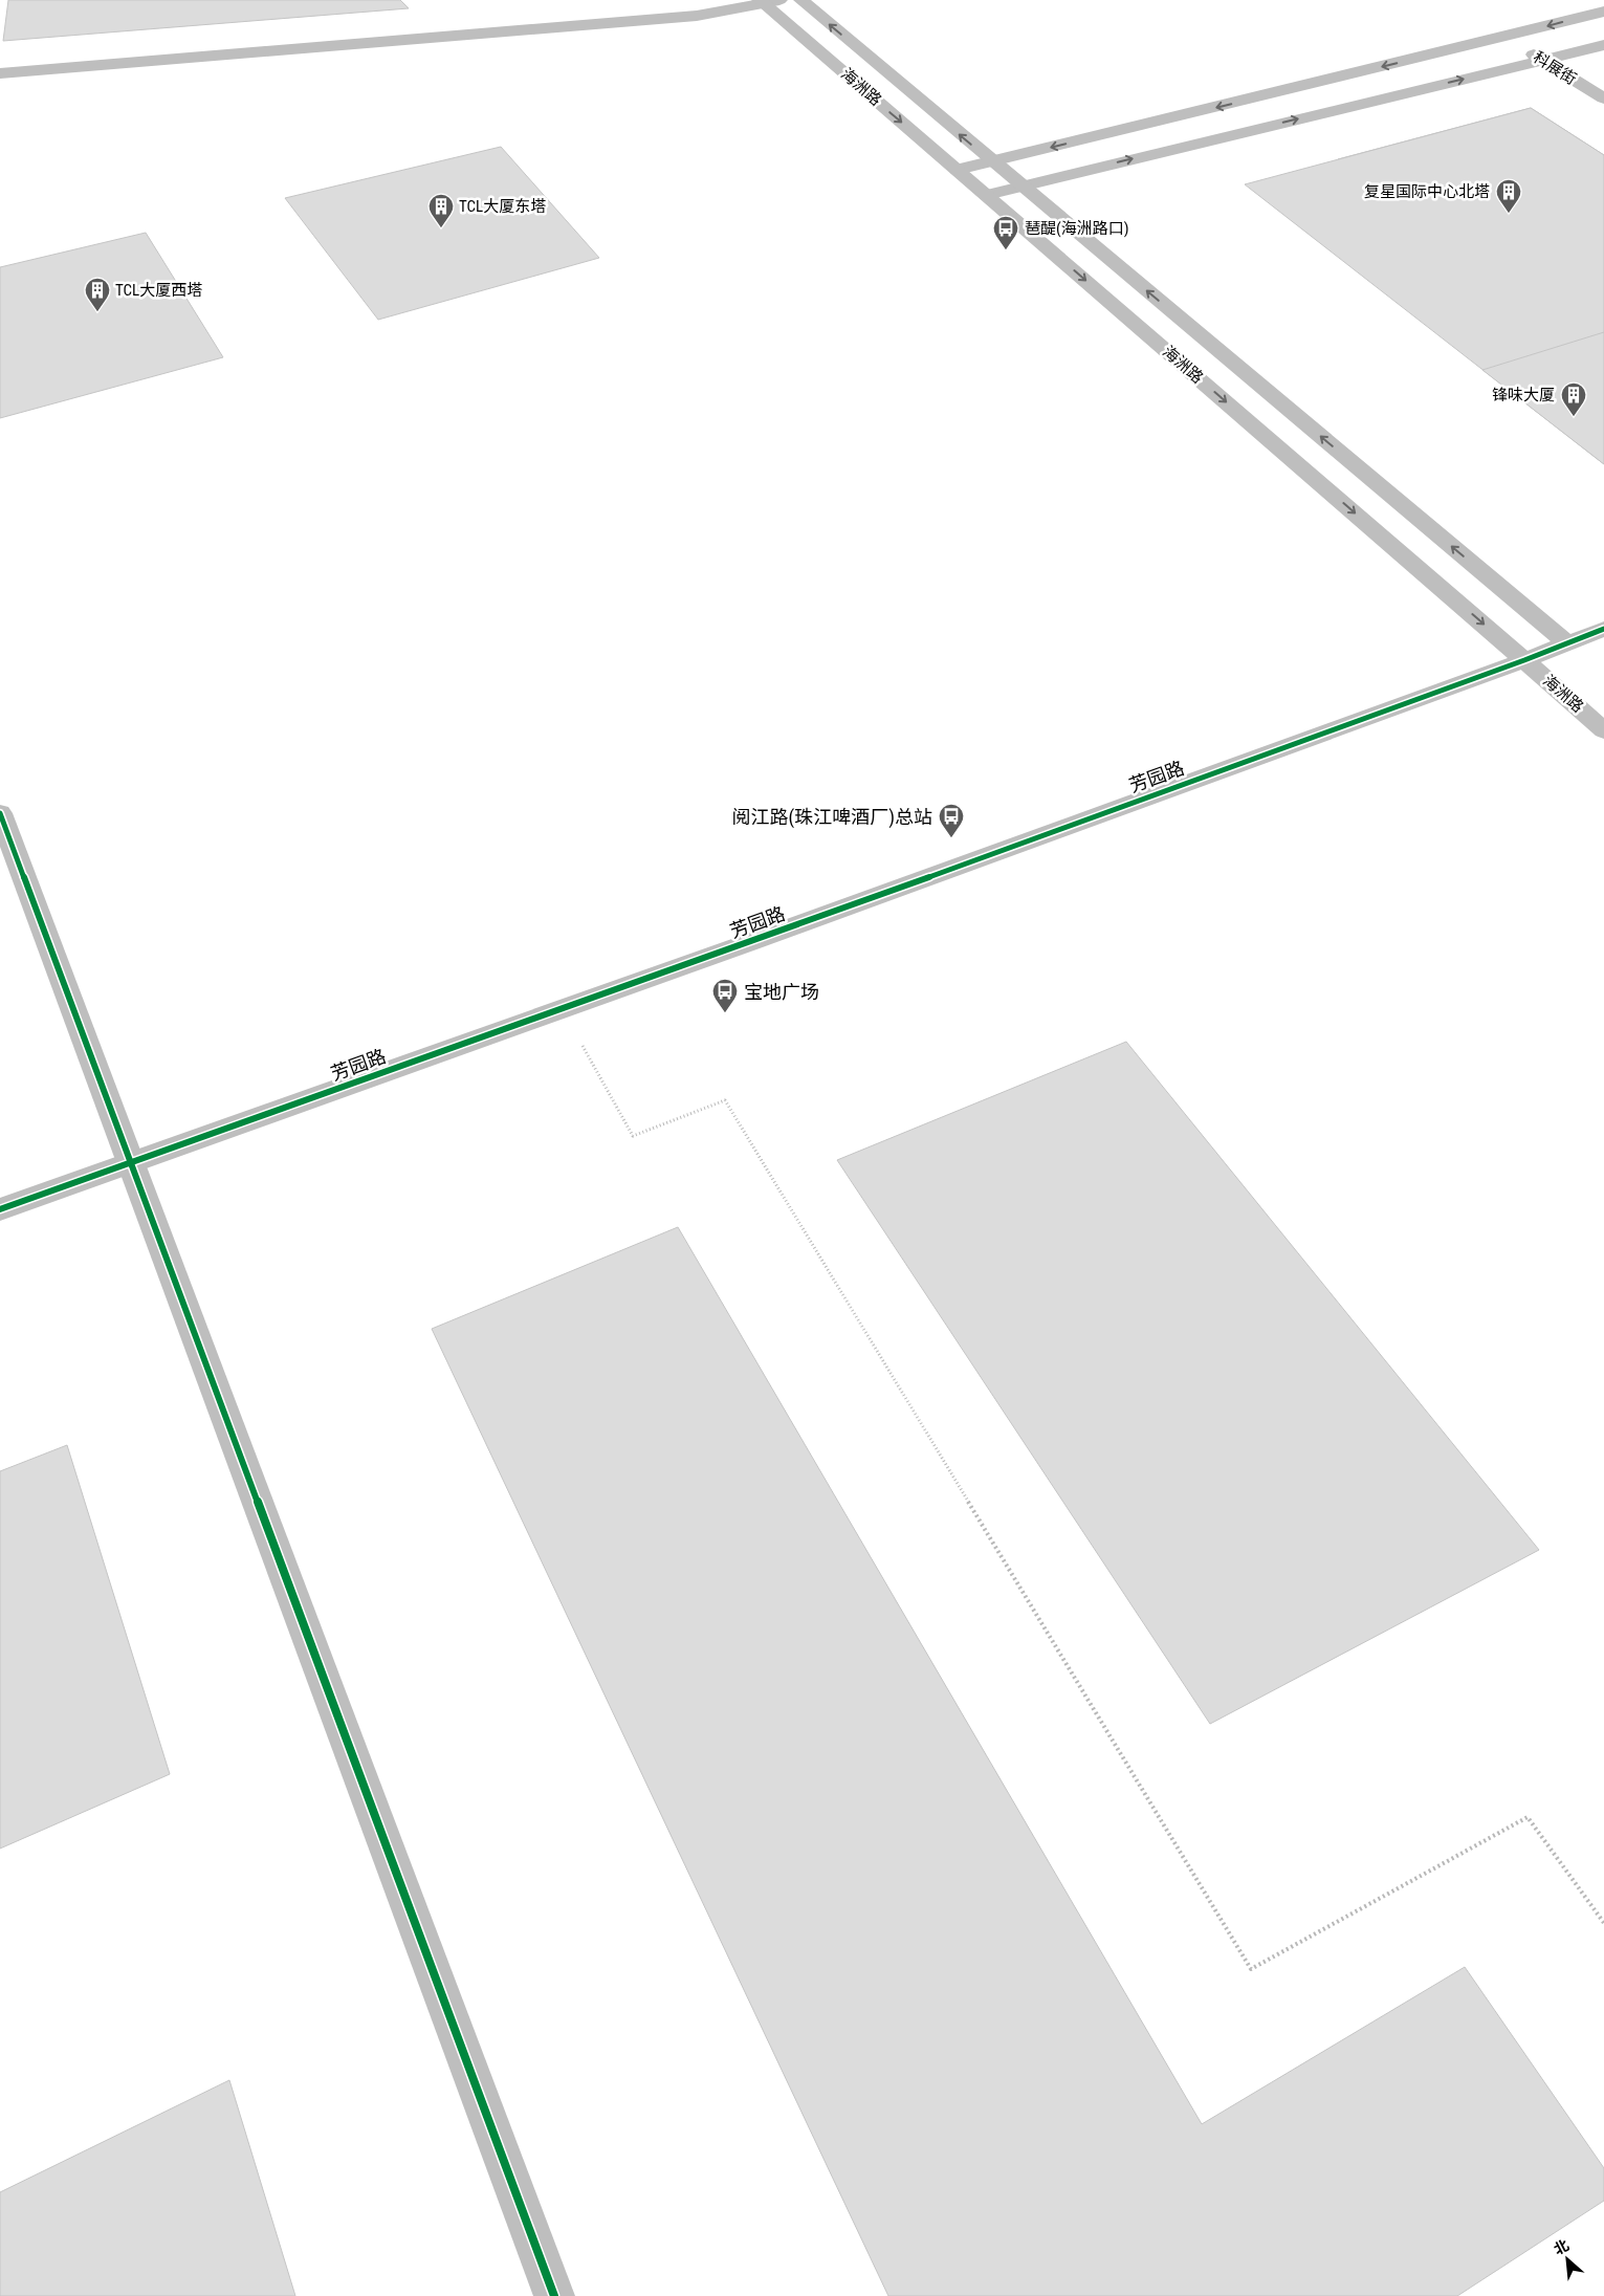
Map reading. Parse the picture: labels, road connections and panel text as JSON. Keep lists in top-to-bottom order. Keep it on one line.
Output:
{"streets":{"street":["科展街","海洲路","芳园路"]},"crossings":[["海洲路","芳园路"]],"places":{"building":["复星国际中心北塔","TCL大厦东塔","TCL大厦西塔","锋味大厦"],"bus stop":["琶醍(海洲路口)","阅江路(珠江啤酒厂)总站","宝地广场"]},"north":"top left"}
